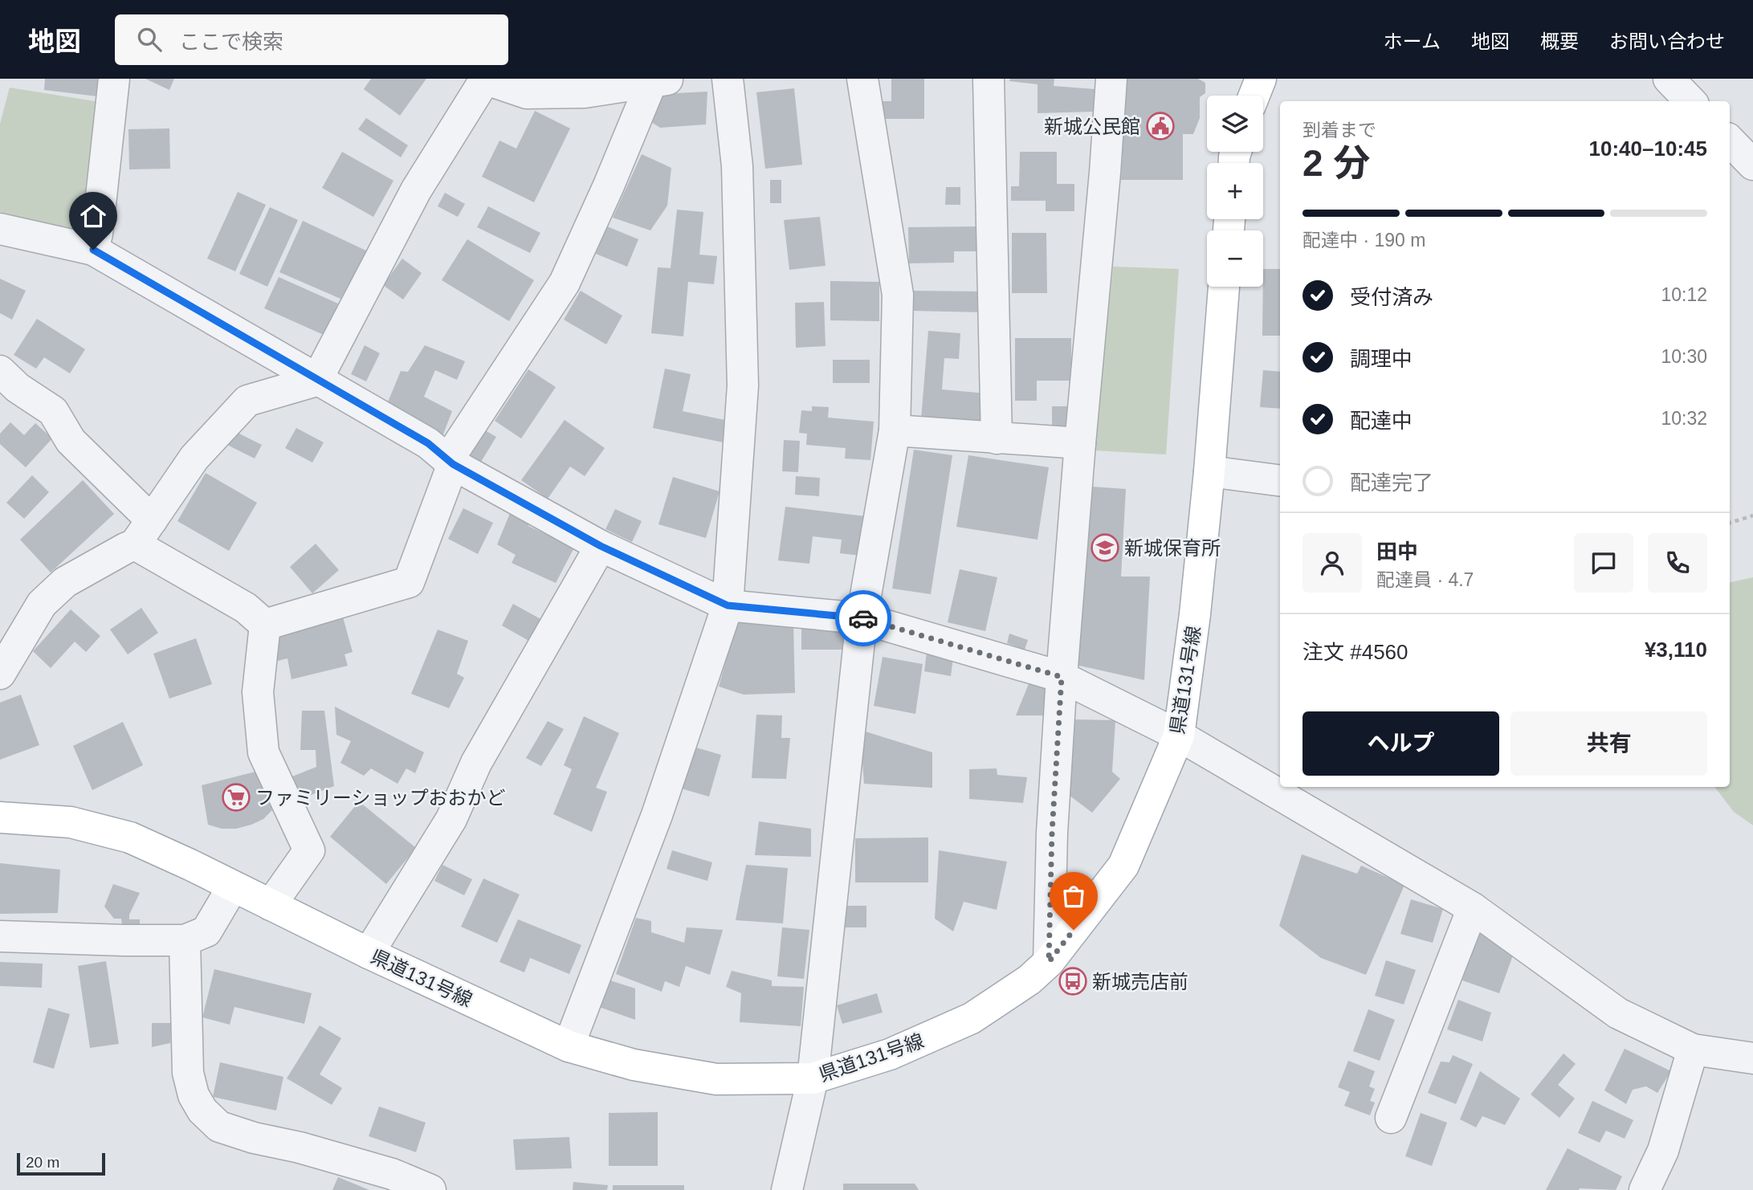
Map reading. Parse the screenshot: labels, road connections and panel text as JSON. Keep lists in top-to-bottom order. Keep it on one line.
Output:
{"streets":{"main road":["県道131号線"]},"places":{"public building":["新城公民館"],"school or university":["新城保育所"],"supermarket":["ファミリーショップおおかど"],"bus stop":["新城売店前"]},"scale_bar":"20 m","page":{"header":"地図","search":"ここで検索","nav":["ホーム","地図","概要","お問い合わせ"],"map_buttons":["+","−"],"heading":["2 分","到着まで","10:40–10:45"],"panel":["田中","配達員 · 4.7","注文 #4560","¥3,110"],"bar":"配達中 · 190 m","list":[["受付済み","10:12"],["調理中","10:30"],["配達中","10:32"],"配達完了"],"buttons":["ヘルプ","共有"],"scale":"20 m"}}
